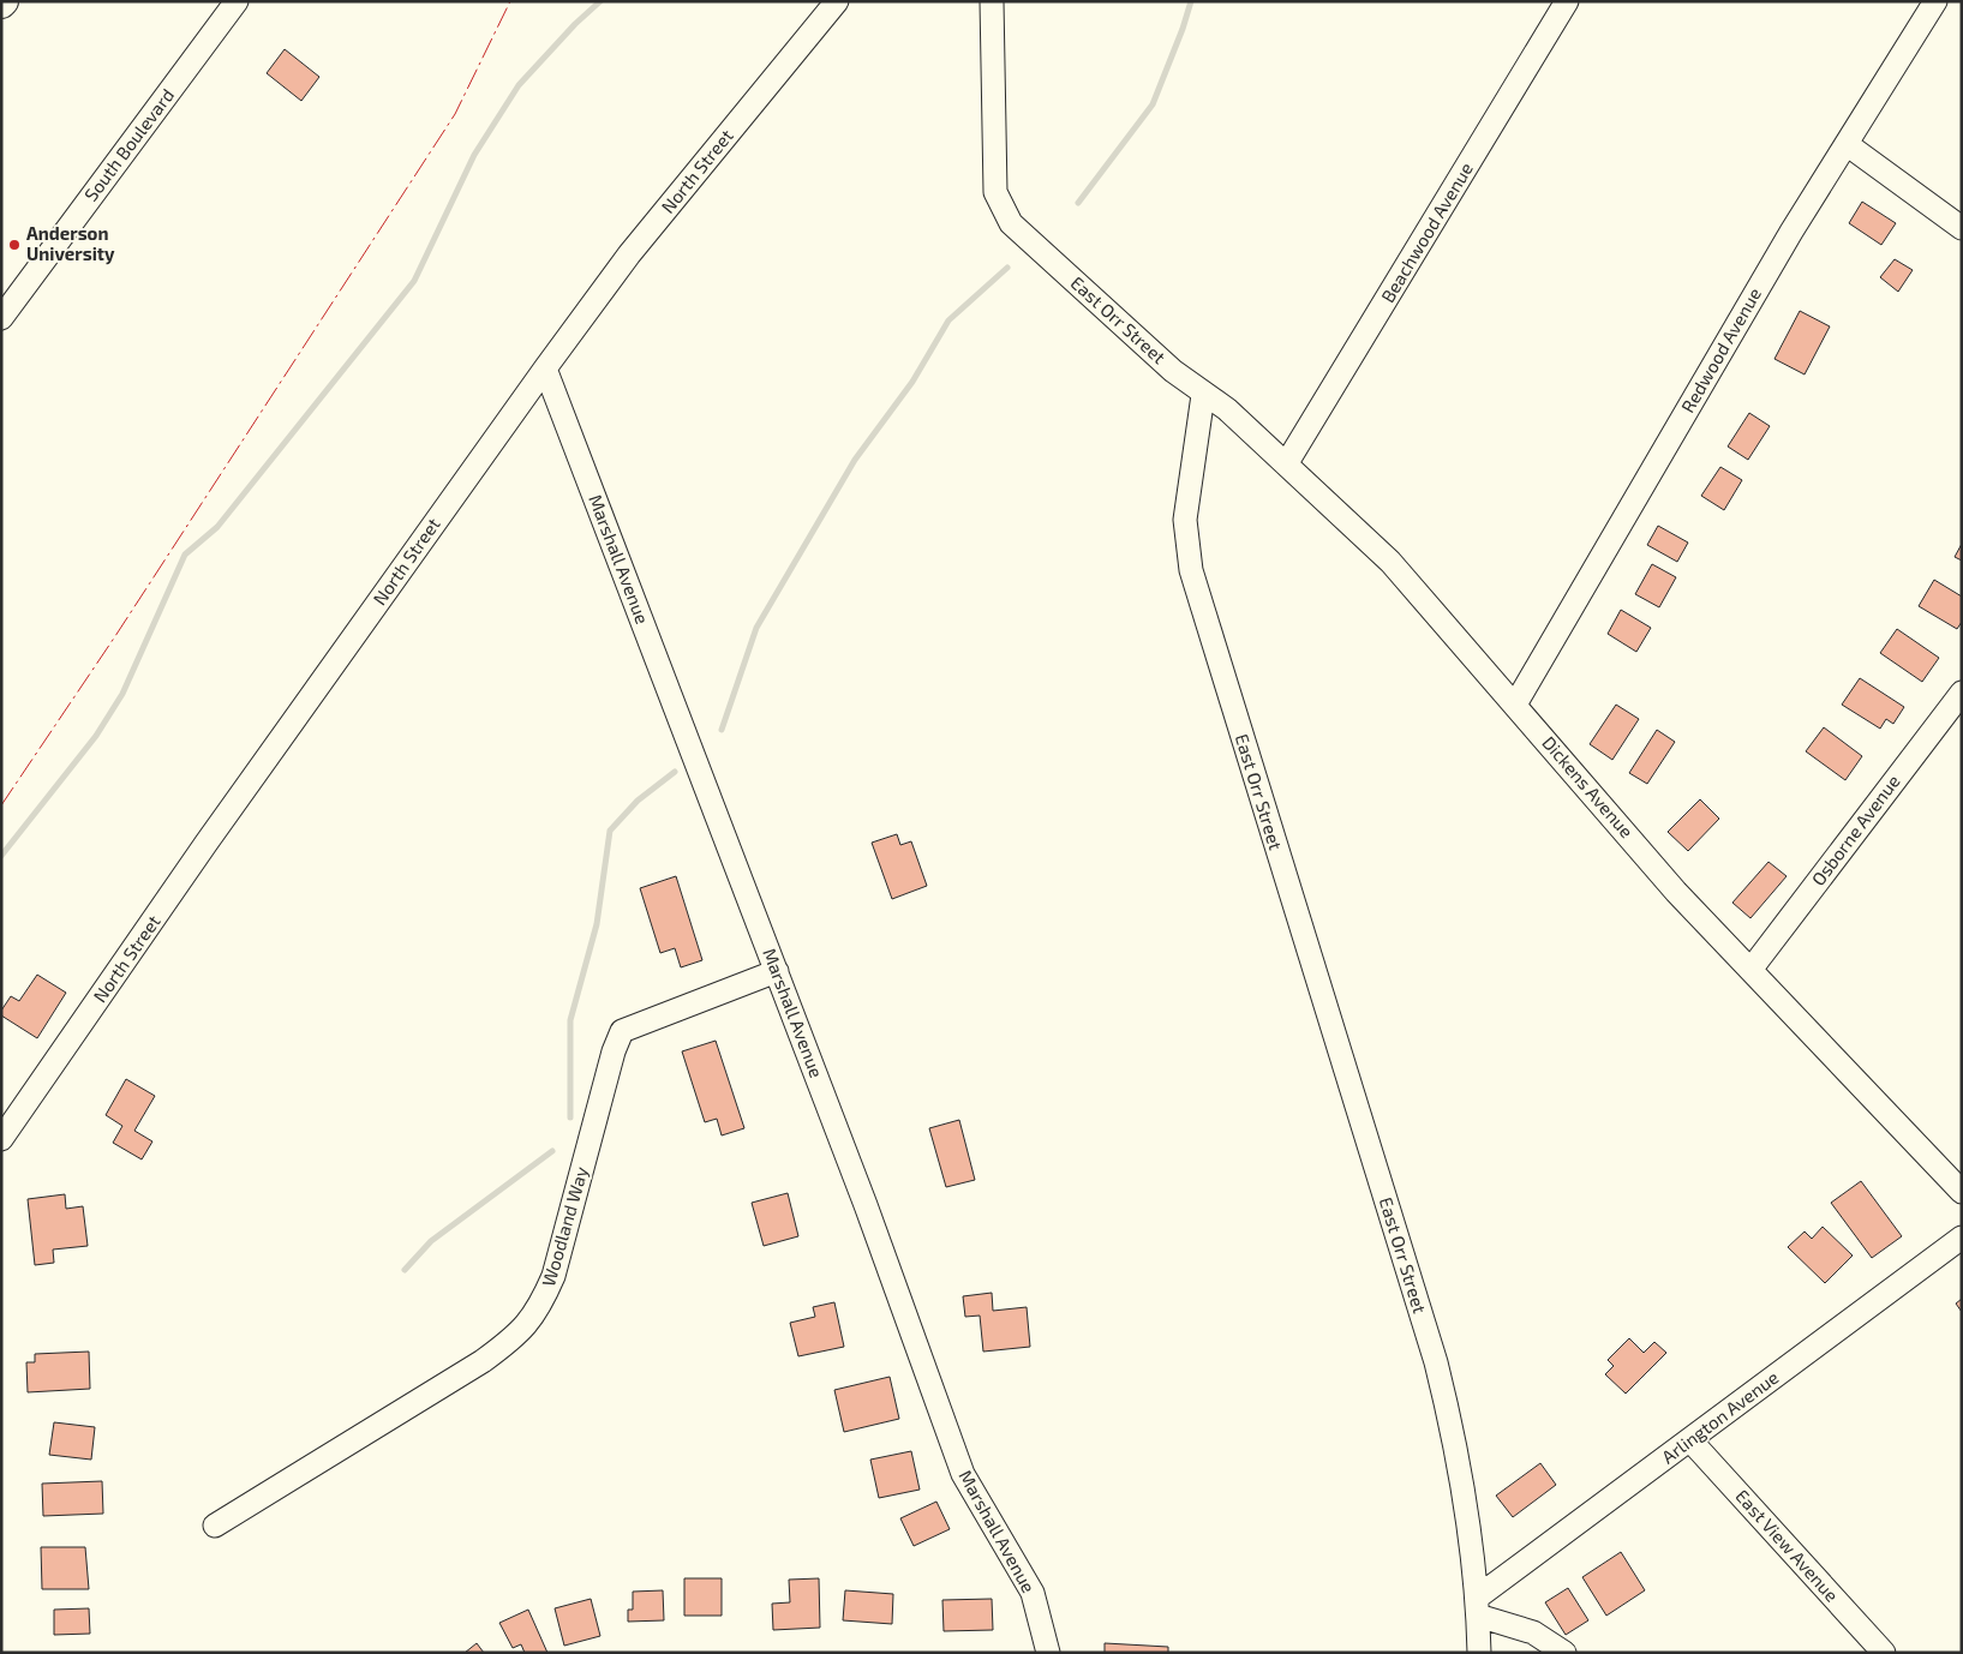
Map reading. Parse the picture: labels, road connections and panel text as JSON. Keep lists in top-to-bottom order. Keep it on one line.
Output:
{"streets":{"street":["South Boulevard","North Street","Beachwood Avenue","East Orr Street","Redwood Avenue","Marshall Avenue","Dickens Avenue","Osborne Avenue","Woodland Way","Arlington Avenue","East View Avenue"]},"crossings":[["North Street","Marshall Avenue"],["Beachwood Avenue","Dickens Avenue"],["East Orr Street","Dickens Avenue"],["East Orr Street","Arlington Avenue"],["Redwood Avenue","Dickens Avenue"],["Marshall Avenue","Woodland Way"],["Dickens Avenue","Osborne Avenue"],["Arlington Avenue","East View Avenue"]],"places":["Anderson University"]}
